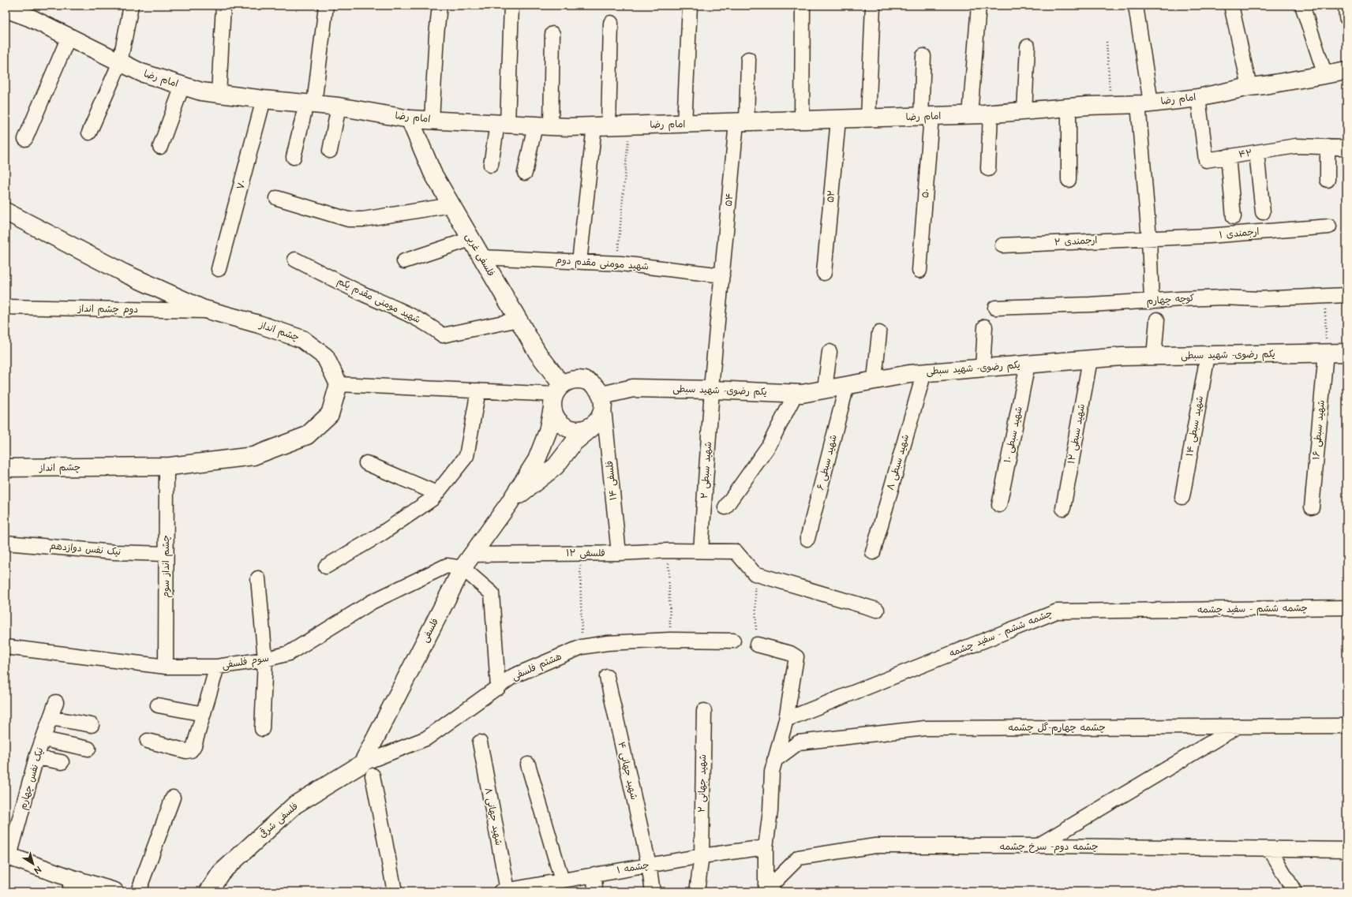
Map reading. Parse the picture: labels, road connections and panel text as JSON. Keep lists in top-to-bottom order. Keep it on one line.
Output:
{"streets":{"street":["امام رضا","۴۲","۷۰","۵۰","۵۲","۵۴","۱ ارجمندی","۲ ارجمندی","فلسفی غربی","شهید مومنی مقدم دوم","کوچه چهارم","شهید مومنی مقدم یکم","دوم چشم انداز","چشم انداز","یکم رضوی- شهید سبطی","شهید سبطی ۱۴","شهید سبطی ۱۶","۱۲ شهید سبطی","۱۰ شهید سبطی","۶ شهید سبطی","۸ شهید سبطی","۲ شهید سبطی","۱۴ فلسفی","نیک نفس دوازدهم","۱۲ فلسفی","چشم انداز سوم","چشمه ششم - سفید چشمه","فلسفی","سوم فلسفی","هشتم فلسفی","چشمه چهارم-گل چشمه","۴ شهید جهانی","نیک نفس چهارم","۲ شهید جهانی","۸ شهید جهانی","فلسفی شرقی","چشمه دوم- سرخ چشمه","چشمه ۱"]},"crossings":[["امام رضا","۴۲"],["امام رضا","۷۰"],["امام رضا","۵۰"],["امام رضا","۵۲"],["امام رضا","۵۴"],["امام رضا","فلسفی غربی"],["۵۴","شهید مومنی مقدم دوم"],["۵۴","یکم رضوی- شهید سبطی"],["۵۴","۲ شهید سبطی"],["۱ ارجمندی","۲ ارجمندی"],["فلسفی غربی","شهید مومنی مقدم دوم"],["فلسفی غربی","شهید مومنی مقدم یکم"],["فلسفی غربی","یکم رضوی- شهید سبطی"],["فلسفی غربی","۱۴ فلسفی"],["دوم چشم انداز","چشم انداز"],["چشم انداز","چشم انداز سوم"],["یکم رضوی- شهید سبطی","شهید سبطی ۱۴"],["یکم رضوی- شهید سبطی","شهید سبطی ۱۶"],["یکم رضوی- شهید سبطی","۱۲ شهید سبطی"],["یکم رضوی- شهید سبطی","۱۰ شهید سبطی"],["یکم رضوی- شهید سبطی","۶ شهید سبطی"],["یکم رضوی- شهید سبطی","۸ شهید سبطی"],["یکم رضوی- شهید سبطی","۲ شهید سبطی"],["یکم رضوی- شهید سبطی","۱۴ فلسفی"],["۲ شهید سبطی","۱۲ فلسفی"],["۱۴ فلسفی","۱۲ فلسفی"],["نیک نفس دوازدهم","چشم انداز سوم"],["۱۲ فلسفی","فلسفی"],["۱۲ فلسفی","سوم فلسفی"],["چشم انداز سوم","سوم فلسفی"],["فلسفی","سوم فلسفی"],["فلسفی","هشتم فلسفی"],["فلسفی","فلسفی شرقی"],["هشتم فلسفی","فلسفی شرقی"],["۴ شهید جهانی","چشمه ۱"],["۲ شهید جهانی","چشمه ۱"],["۸ شهید جهانی","چشمه ۱"]],"north":"bottom right"}
